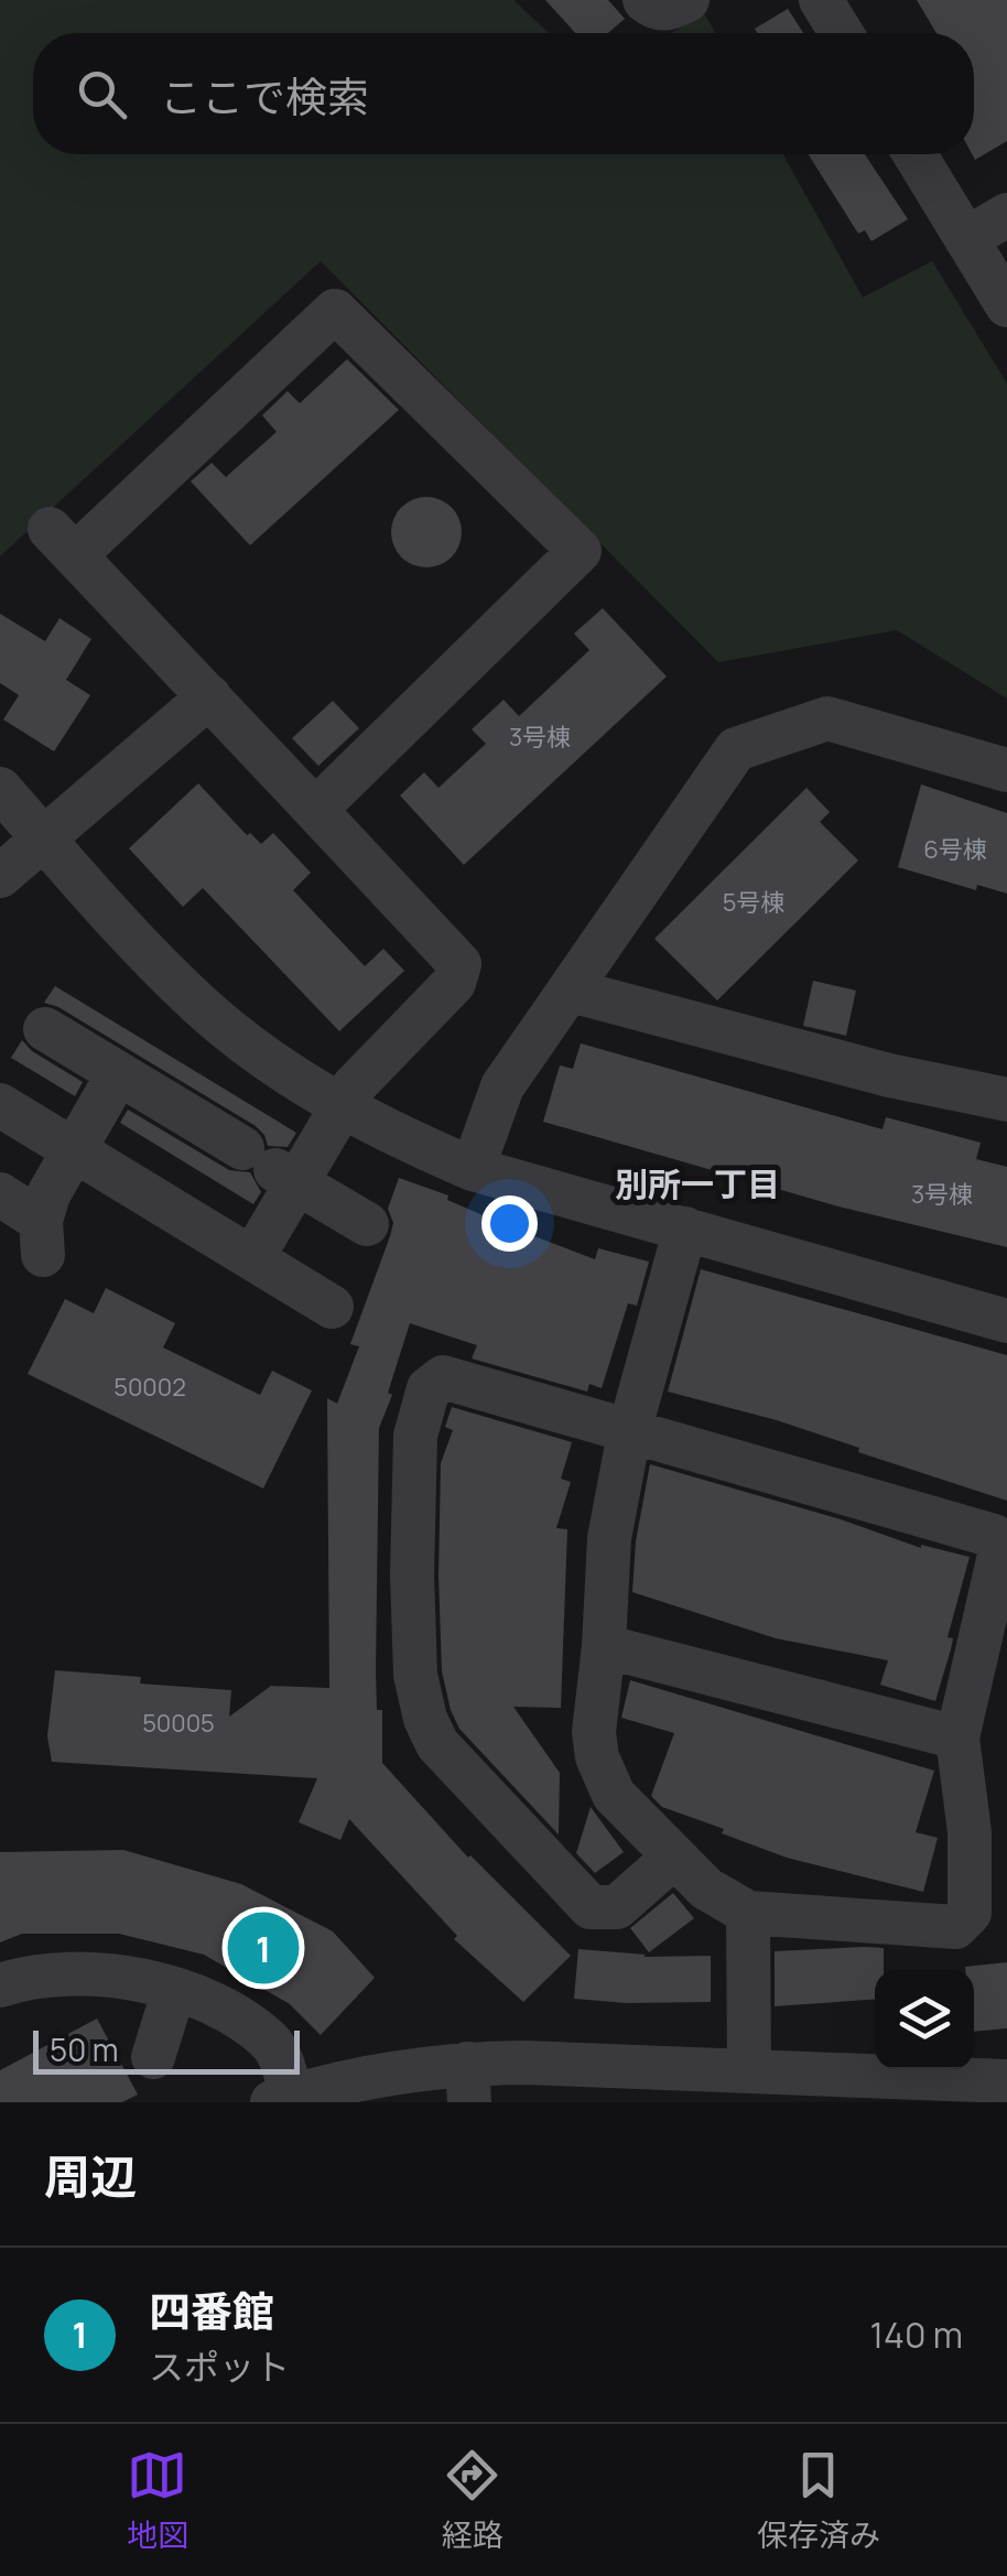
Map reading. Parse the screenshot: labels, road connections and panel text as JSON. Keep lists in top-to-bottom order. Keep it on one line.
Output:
{"districts":["別所一丁目"],"house_numbers":["3号棟","6号棟","5号棟","3号棟","50002","50005"],"scale_bar":"50 m","page":{"search":"ここで検索","pins":"1","scale":"50 m","heading":"周辺","list":[{"mark":"1","name":"四番館","note":"スポット","value":"140 m"}],"nav":["地図","経路","保存済み"]}}
